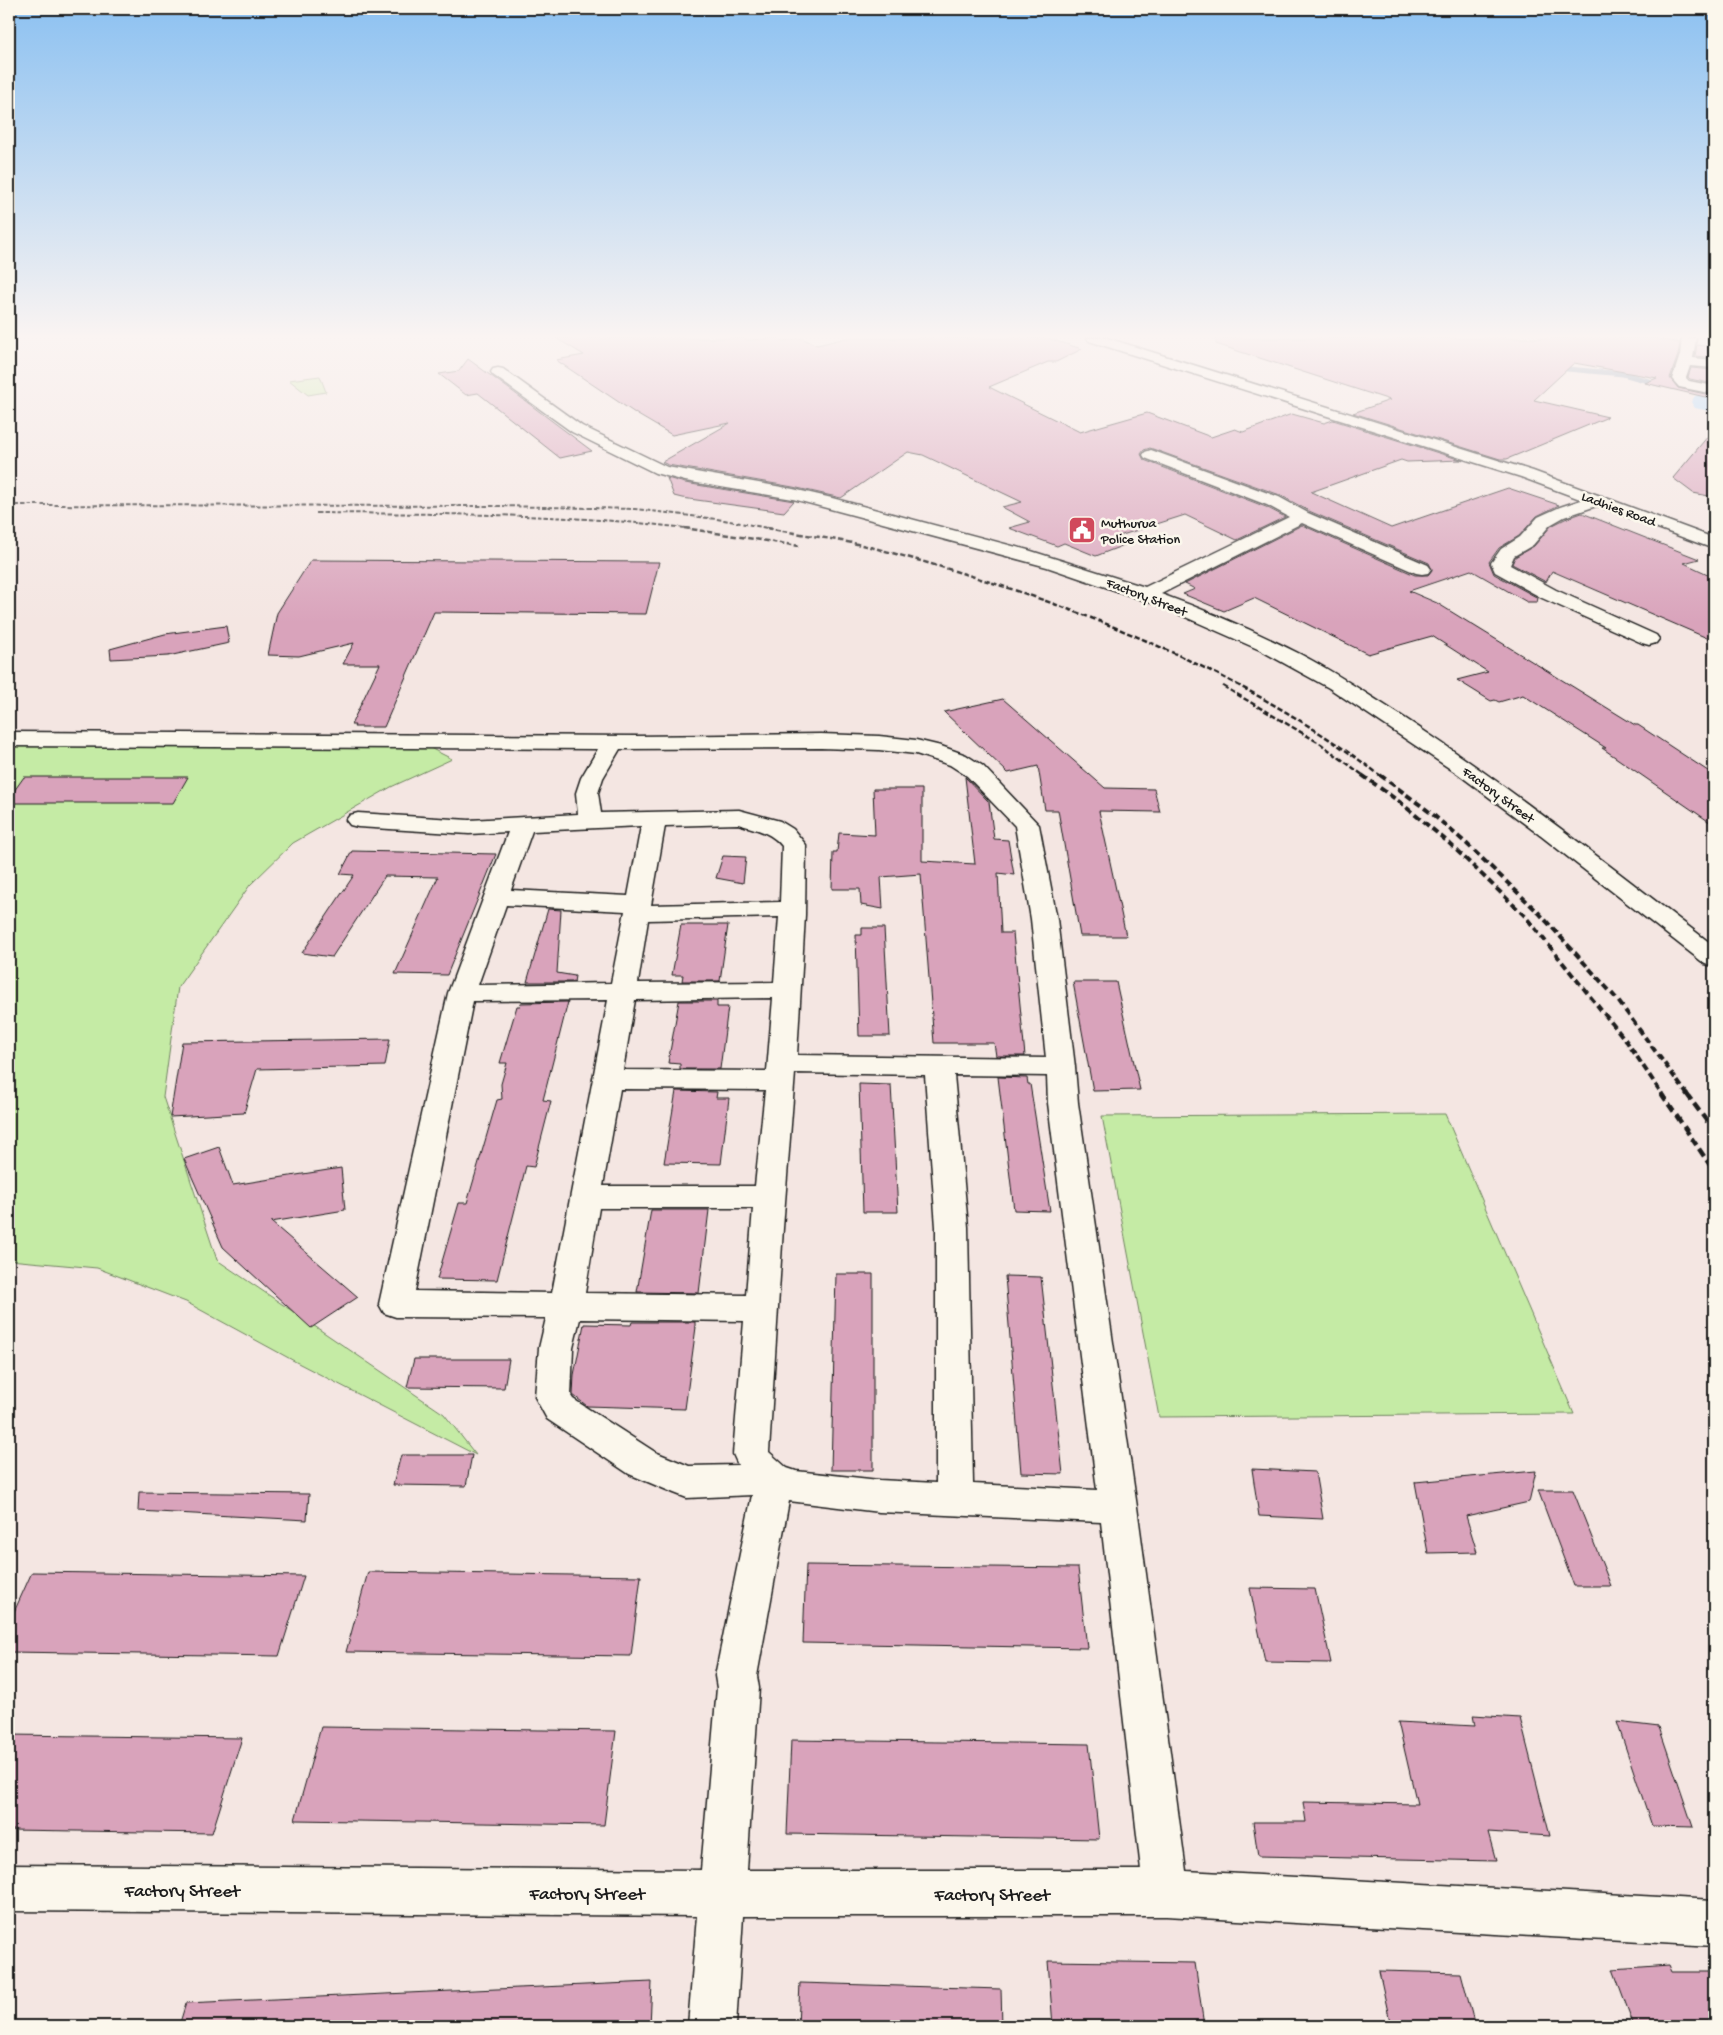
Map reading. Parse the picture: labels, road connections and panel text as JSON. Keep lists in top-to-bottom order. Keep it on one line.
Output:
{"streets":{"street":["Ladhies Road","Factory Street"]},"places":{"public building":["Muthurua Police Station"]}}
